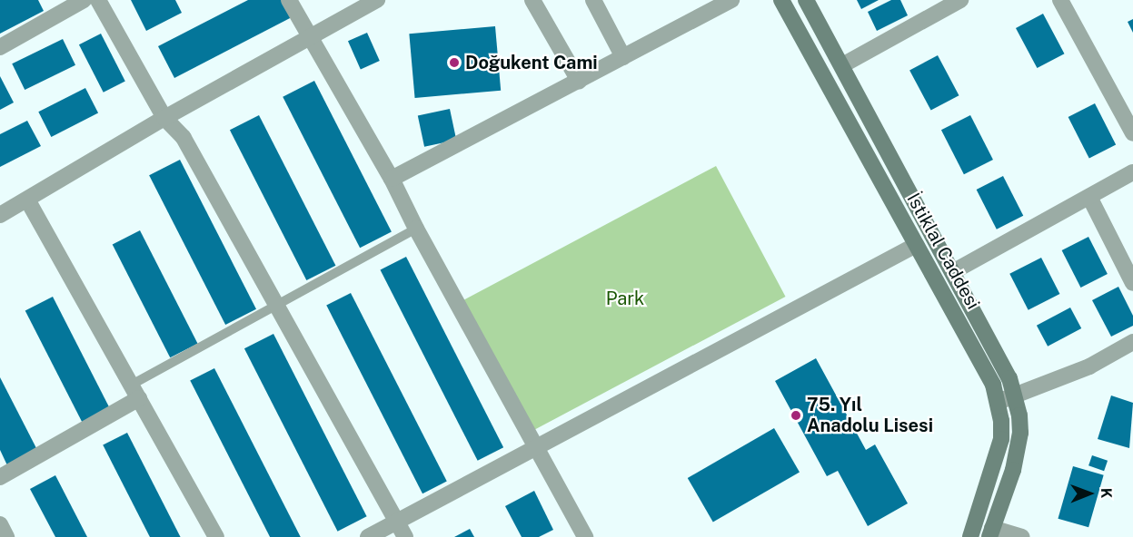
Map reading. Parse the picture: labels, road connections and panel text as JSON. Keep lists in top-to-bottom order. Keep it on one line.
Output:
{"streets":{"street":["İstiklal Caddesi"]},"parks":["Park"],"places":["Doğukent Cami","75. Yıl Anadolu Lisesi"],"north":"right"}
